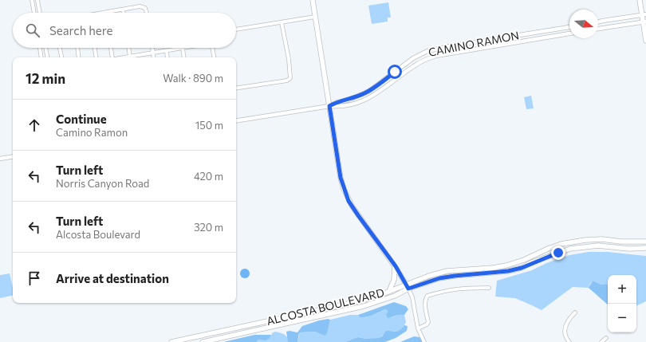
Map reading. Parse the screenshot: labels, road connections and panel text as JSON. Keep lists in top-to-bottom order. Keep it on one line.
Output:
{"streets":{"main road":["ALCOSTA BOULEVARD"],"street":["CAMINO RAMON"]},"north":"right","page":{"search":"Search here","heading":["12 min","Walk · 890 m"],"list":[["Continue","Camino Ramon","150 m"],["Turn left","Norris Canyon Road","420 m"],["Turn left","Alcosta Boulevard","320 m"],"Arrive at destination"],"map_buttons":["+","−"]}}
